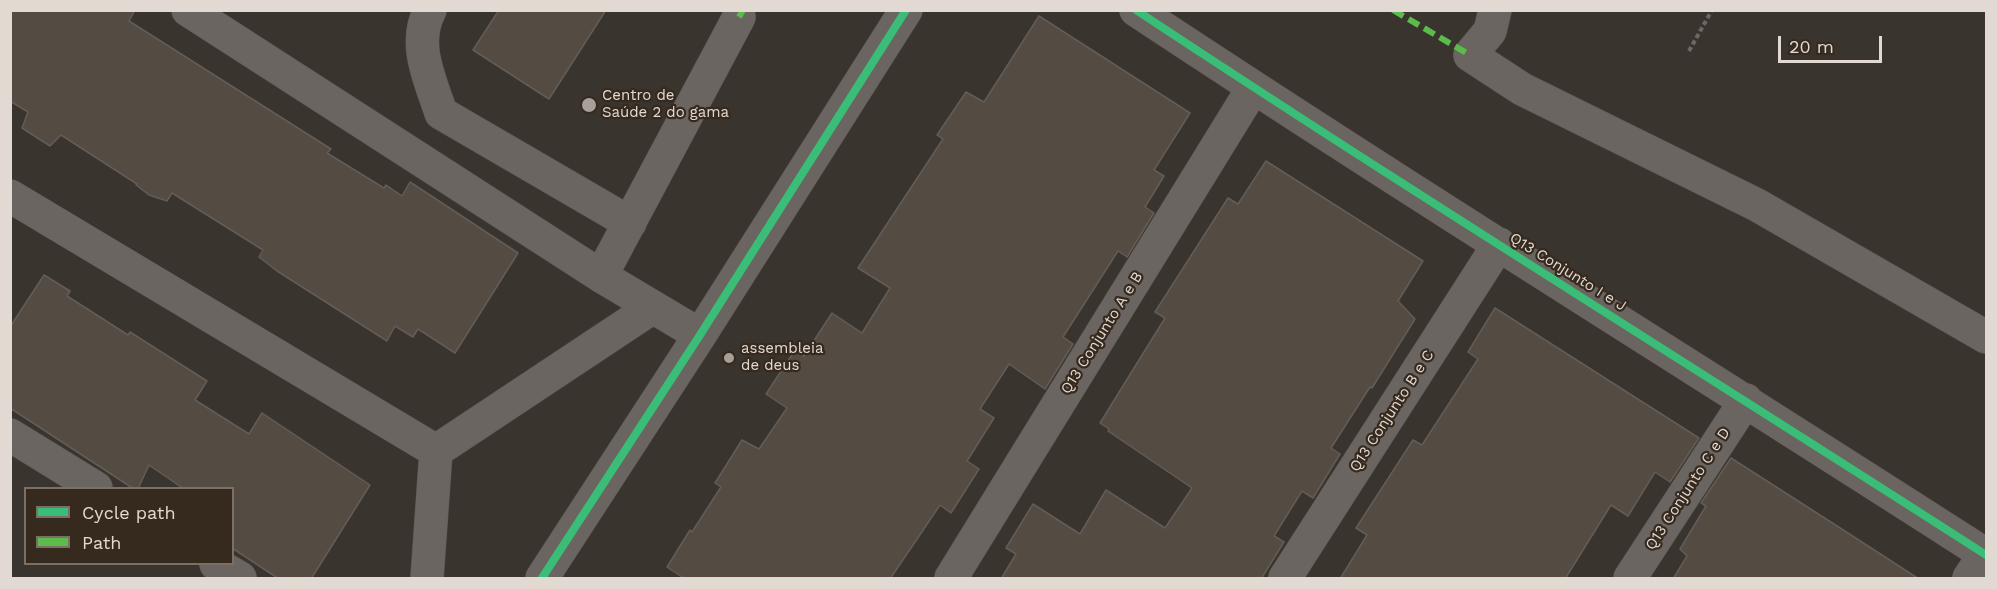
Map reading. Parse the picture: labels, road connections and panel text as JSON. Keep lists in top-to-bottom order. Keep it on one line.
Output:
{"streets":{"street":["Q13 Conjunto I e J","Q13 Conjunto A e B","Q13 Conjunto B e C","Q13 Conjunto C e D"]},"crossings":[["Q13 Conjunto I e J","Q13 Conjunto A e B"],["Q13 Conjunto I e J","Q13 Conjunto B e C"],["Q13 Conjunto I e J","Q13 Conjunto C e D"]],"places":["Centro de Saúde 2 do gama","assembleia de deus"],"legend":["Cycle path","Path"],"scale_bar":"20 m"}
